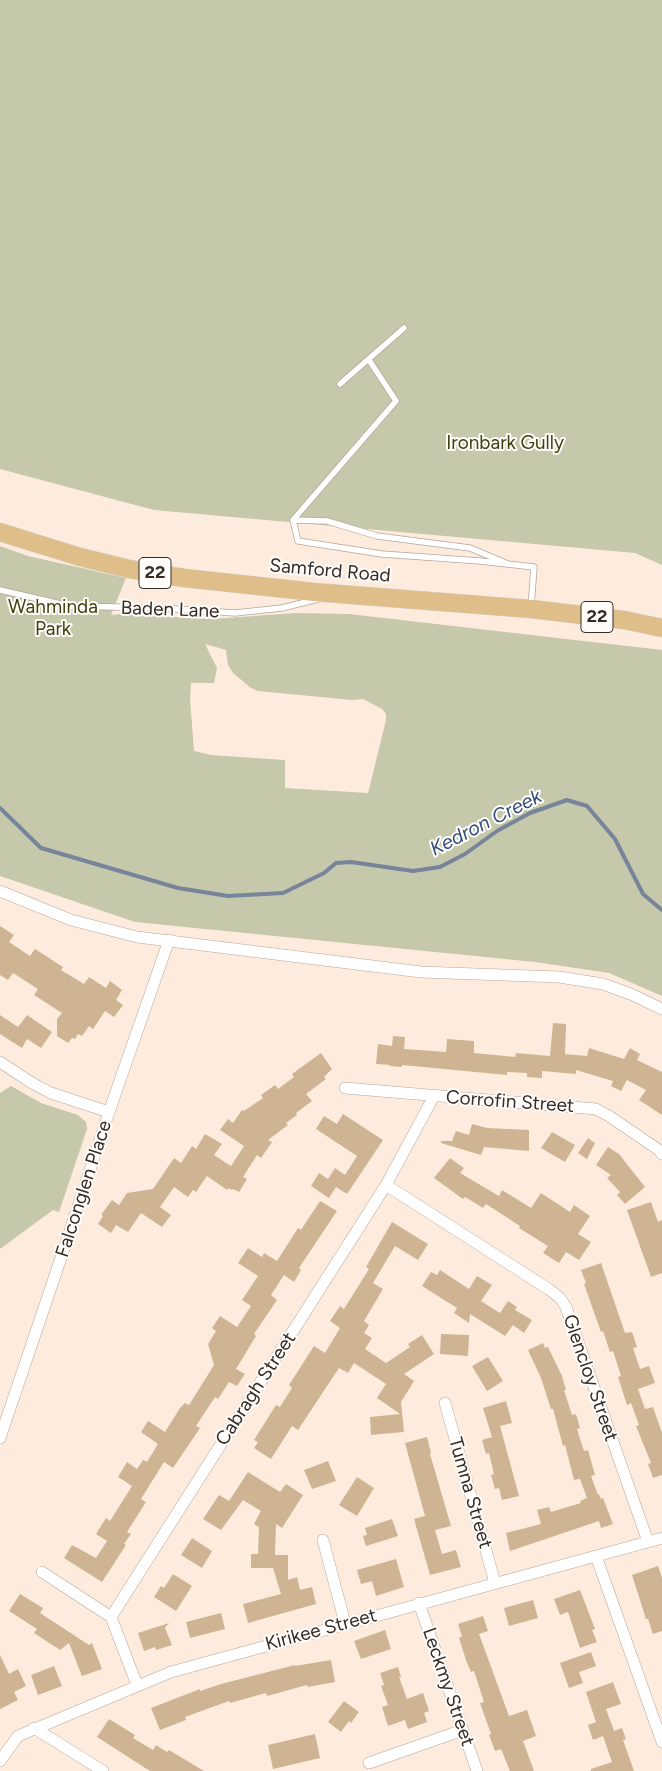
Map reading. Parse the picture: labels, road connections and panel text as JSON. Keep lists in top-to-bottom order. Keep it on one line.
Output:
{"streets":{"main road":["Samford Road","22"],"street":["Corrofin Street","Falconglen Place","Glencloy Street","Cabragh Street","Tumna Street","Kirikee Street","Leckmy Street"],"lane":["Baden Lane"]},"crossings":[["Samford Road","Baden Lane"],["Corrofin Street","Cabragh Street"],["Glencloy Street","Cabragh Street"],["Glencloy Street","Kirikee Street"],["Tumna Street","Kirikee Street"],["Kirikee Street","Leckmy Street"]],"water":["Kedron Creek"],"parks":["Ironbark Gully","Wahminda Park"]}
